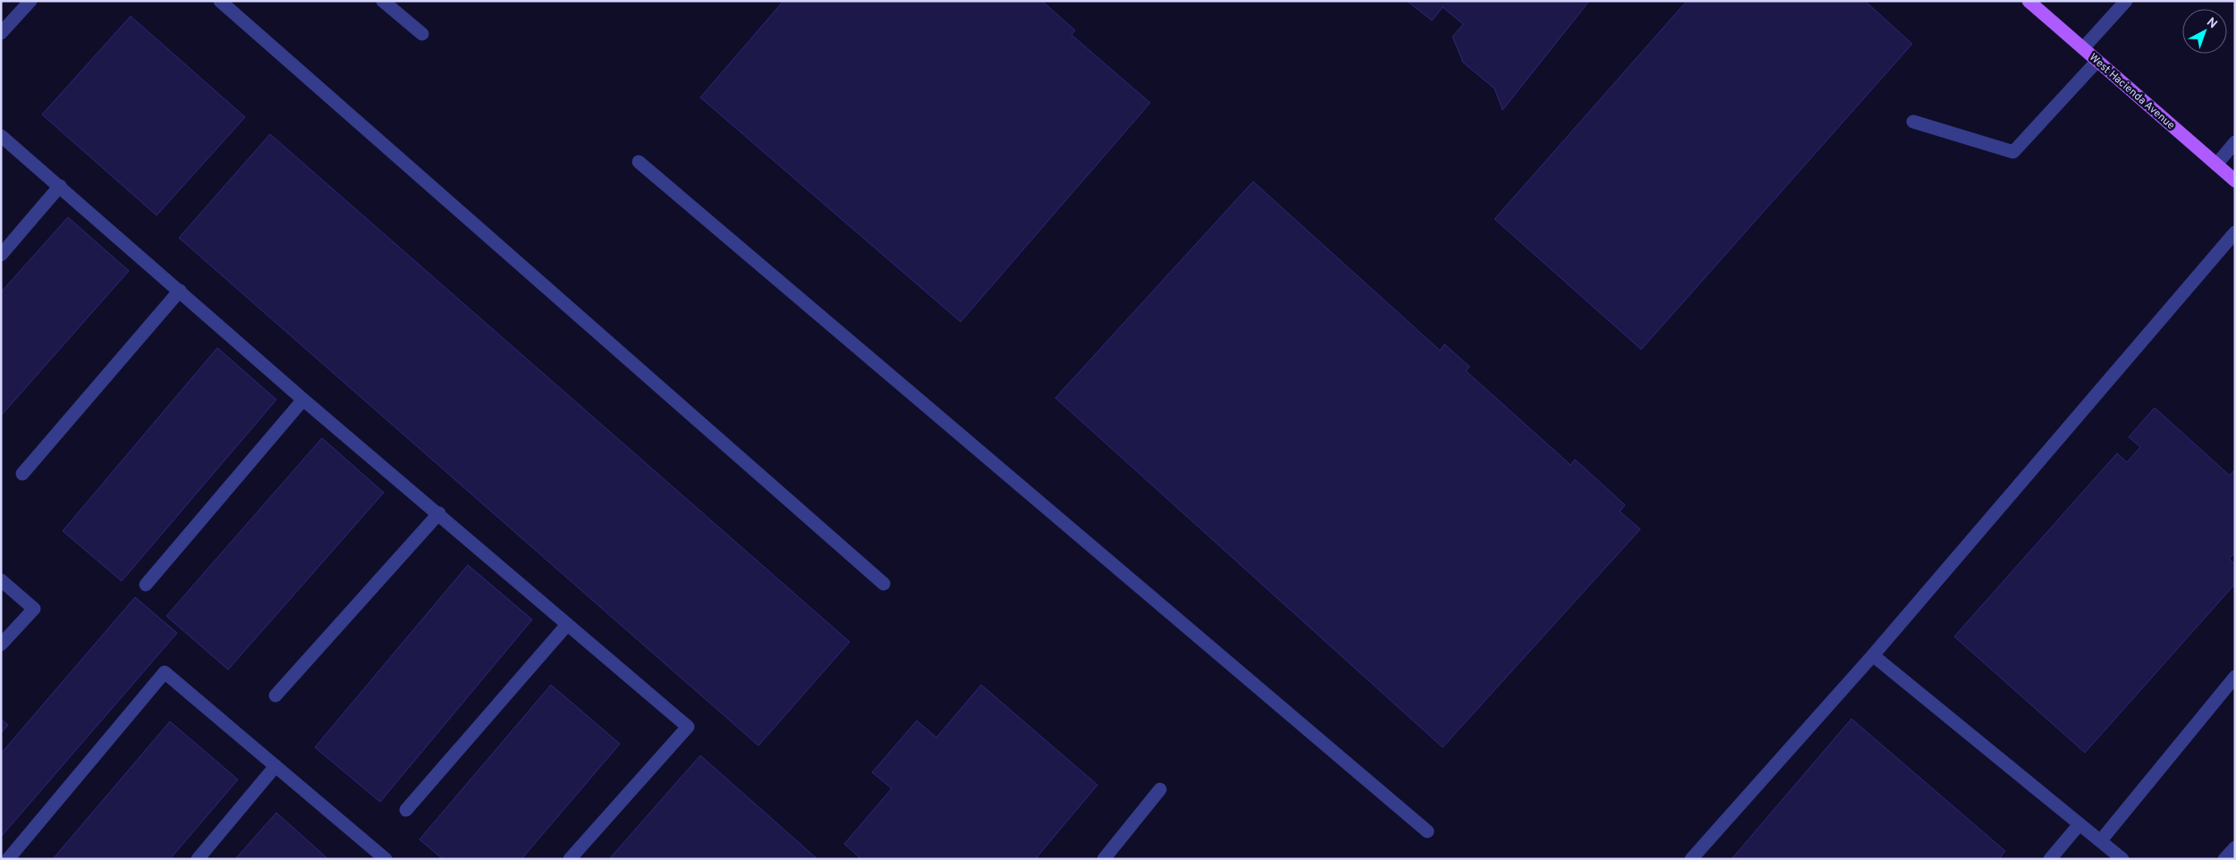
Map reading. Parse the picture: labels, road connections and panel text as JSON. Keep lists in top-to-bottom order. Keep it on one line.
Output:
{"streets":{"main road":["West Hacienda Avenue"]},"north":"top right"}
